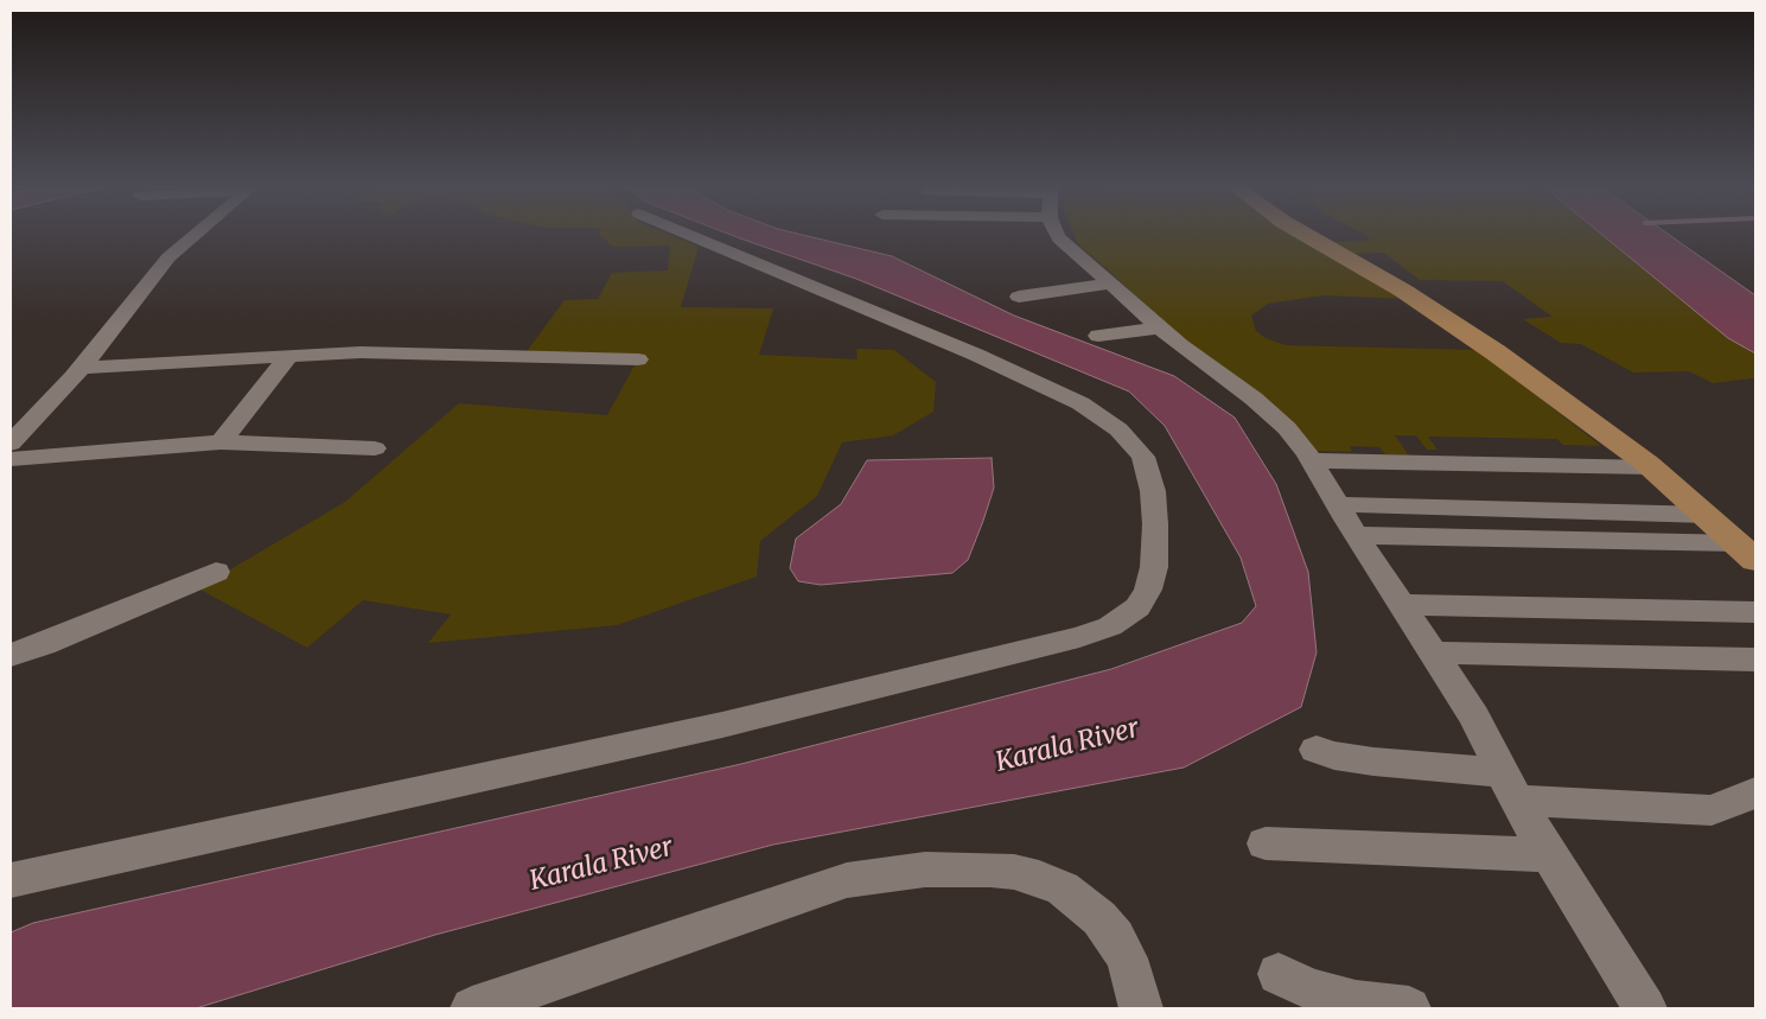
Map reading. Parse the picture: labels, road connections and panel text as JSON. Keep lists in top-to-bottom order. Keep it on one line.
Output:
{"water":["Karala River"]}
